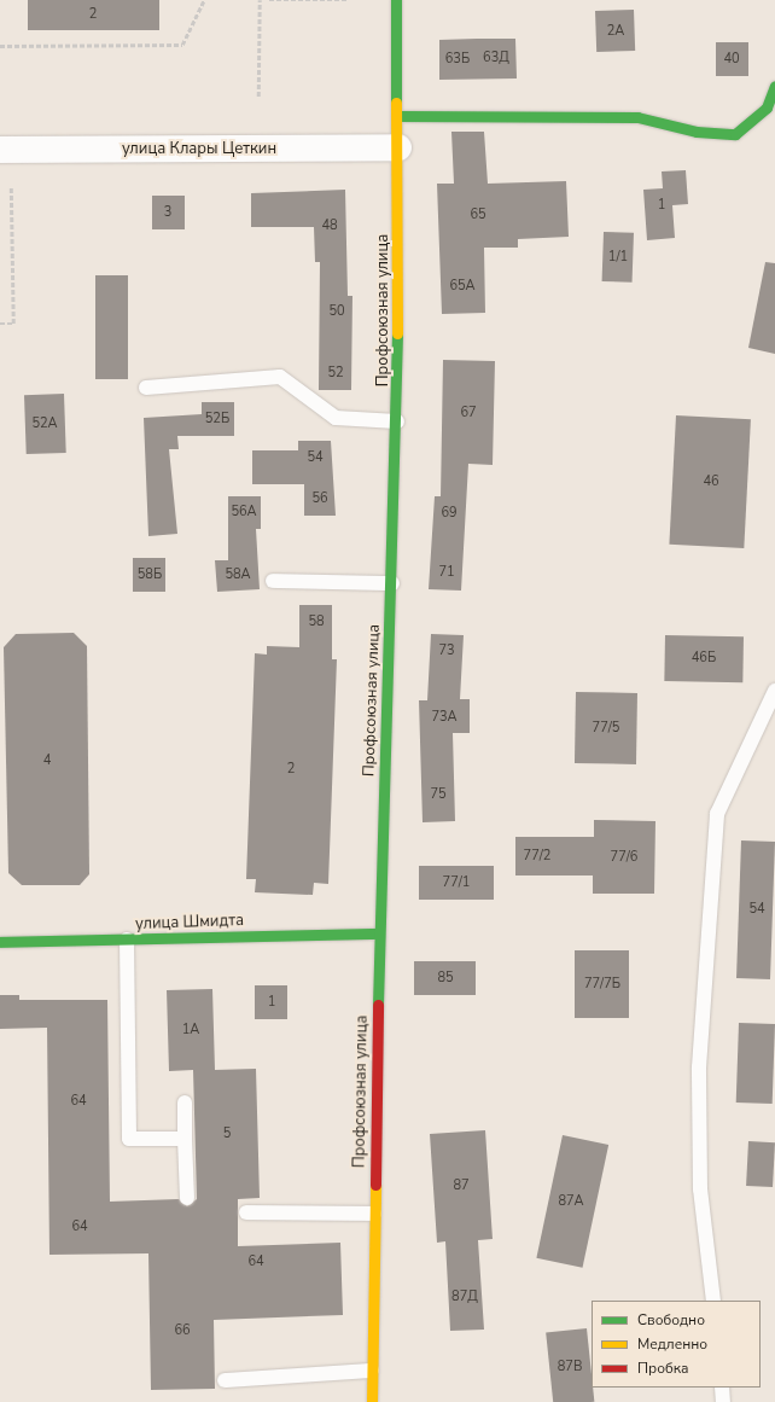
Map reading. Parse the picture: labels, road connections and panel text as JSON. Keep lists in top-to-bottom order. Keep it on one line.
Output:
{"streets":{"street":["улица Клары Цеткин","Профсоюзная улица","улица Шмидта"]},"crossings":[["улица Клары Цеткин","Профсоюзная улица"],["Профсоюзная улица","улица Шмидта"]],"house_numbers":["2","2А","63Д","63Б","40","1","3","65","48","1/1","65А","50","52","67","52Б","52А","54","46","56","56А","69","71","58Б","58А","58","73","46Б","73А","77/5","4","2","75","77/2","77/6","77/1","54","85","77/7Б","1","1А","64","5","87","87А","64","64","87Д","66","87В"],"legend":["Свободно","Медленно","Пробка"]}
